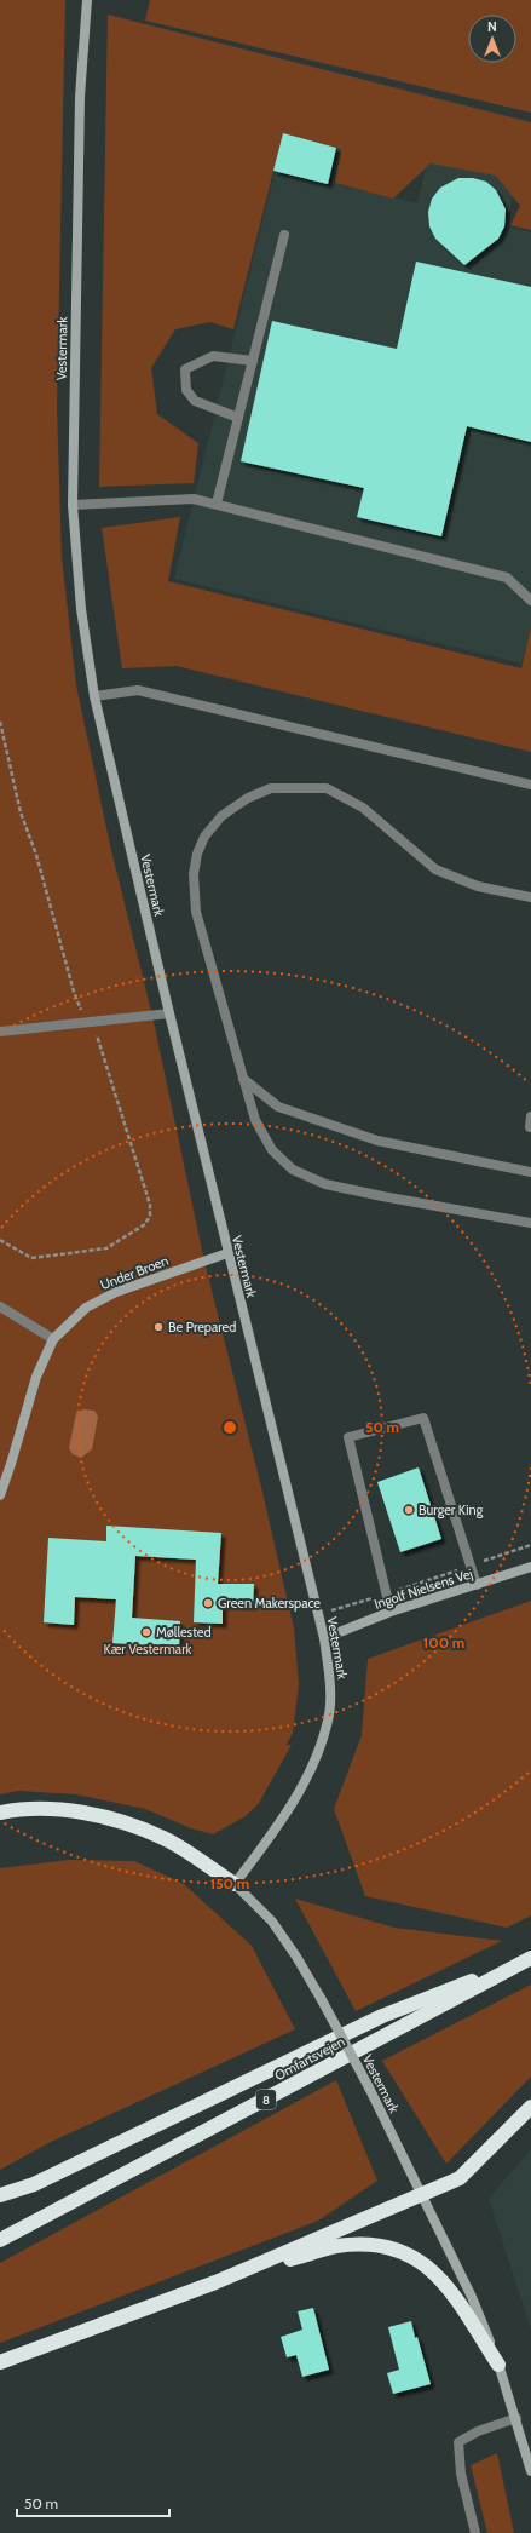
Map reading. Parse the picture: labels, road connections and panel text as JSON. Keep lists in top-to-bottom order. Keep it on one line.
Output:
{"streets":{"highway":["Omfartsvejen","8"],"street":["Vestermark","Under Broen","Ingolf Nielsens Vej"]},"crossings":[["Vestermark","Under Broen"],["Vestermark","Ingolf Nielsens Vej"]],"parks":["Kær Vestermark"],"places":["Be Prepared","Burger King","Green Makerspace","Møllested"],"scale_bar":"50 m","north":"top","rings":["50 m","100 m","150 m"]}
